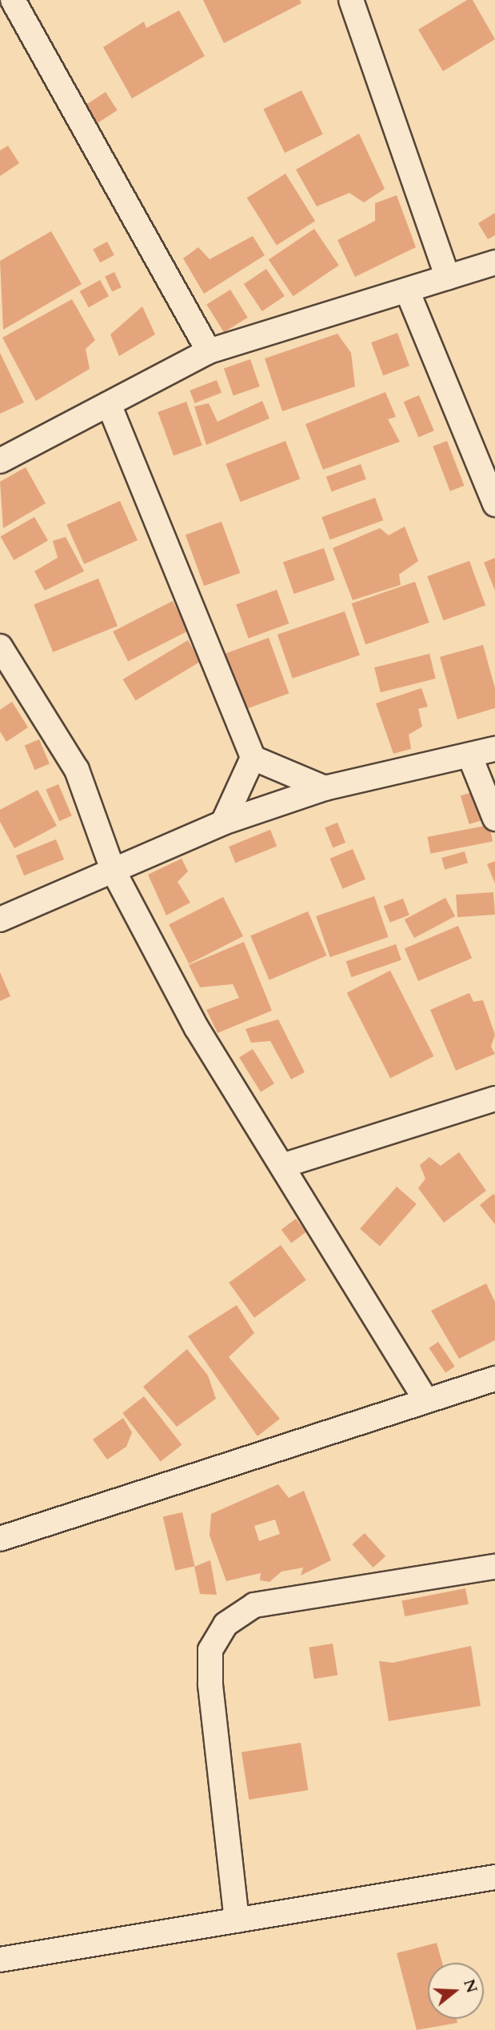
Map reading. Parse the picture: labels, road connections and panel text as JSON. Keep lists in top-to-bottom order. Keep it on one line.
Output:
{"north":"right"}
